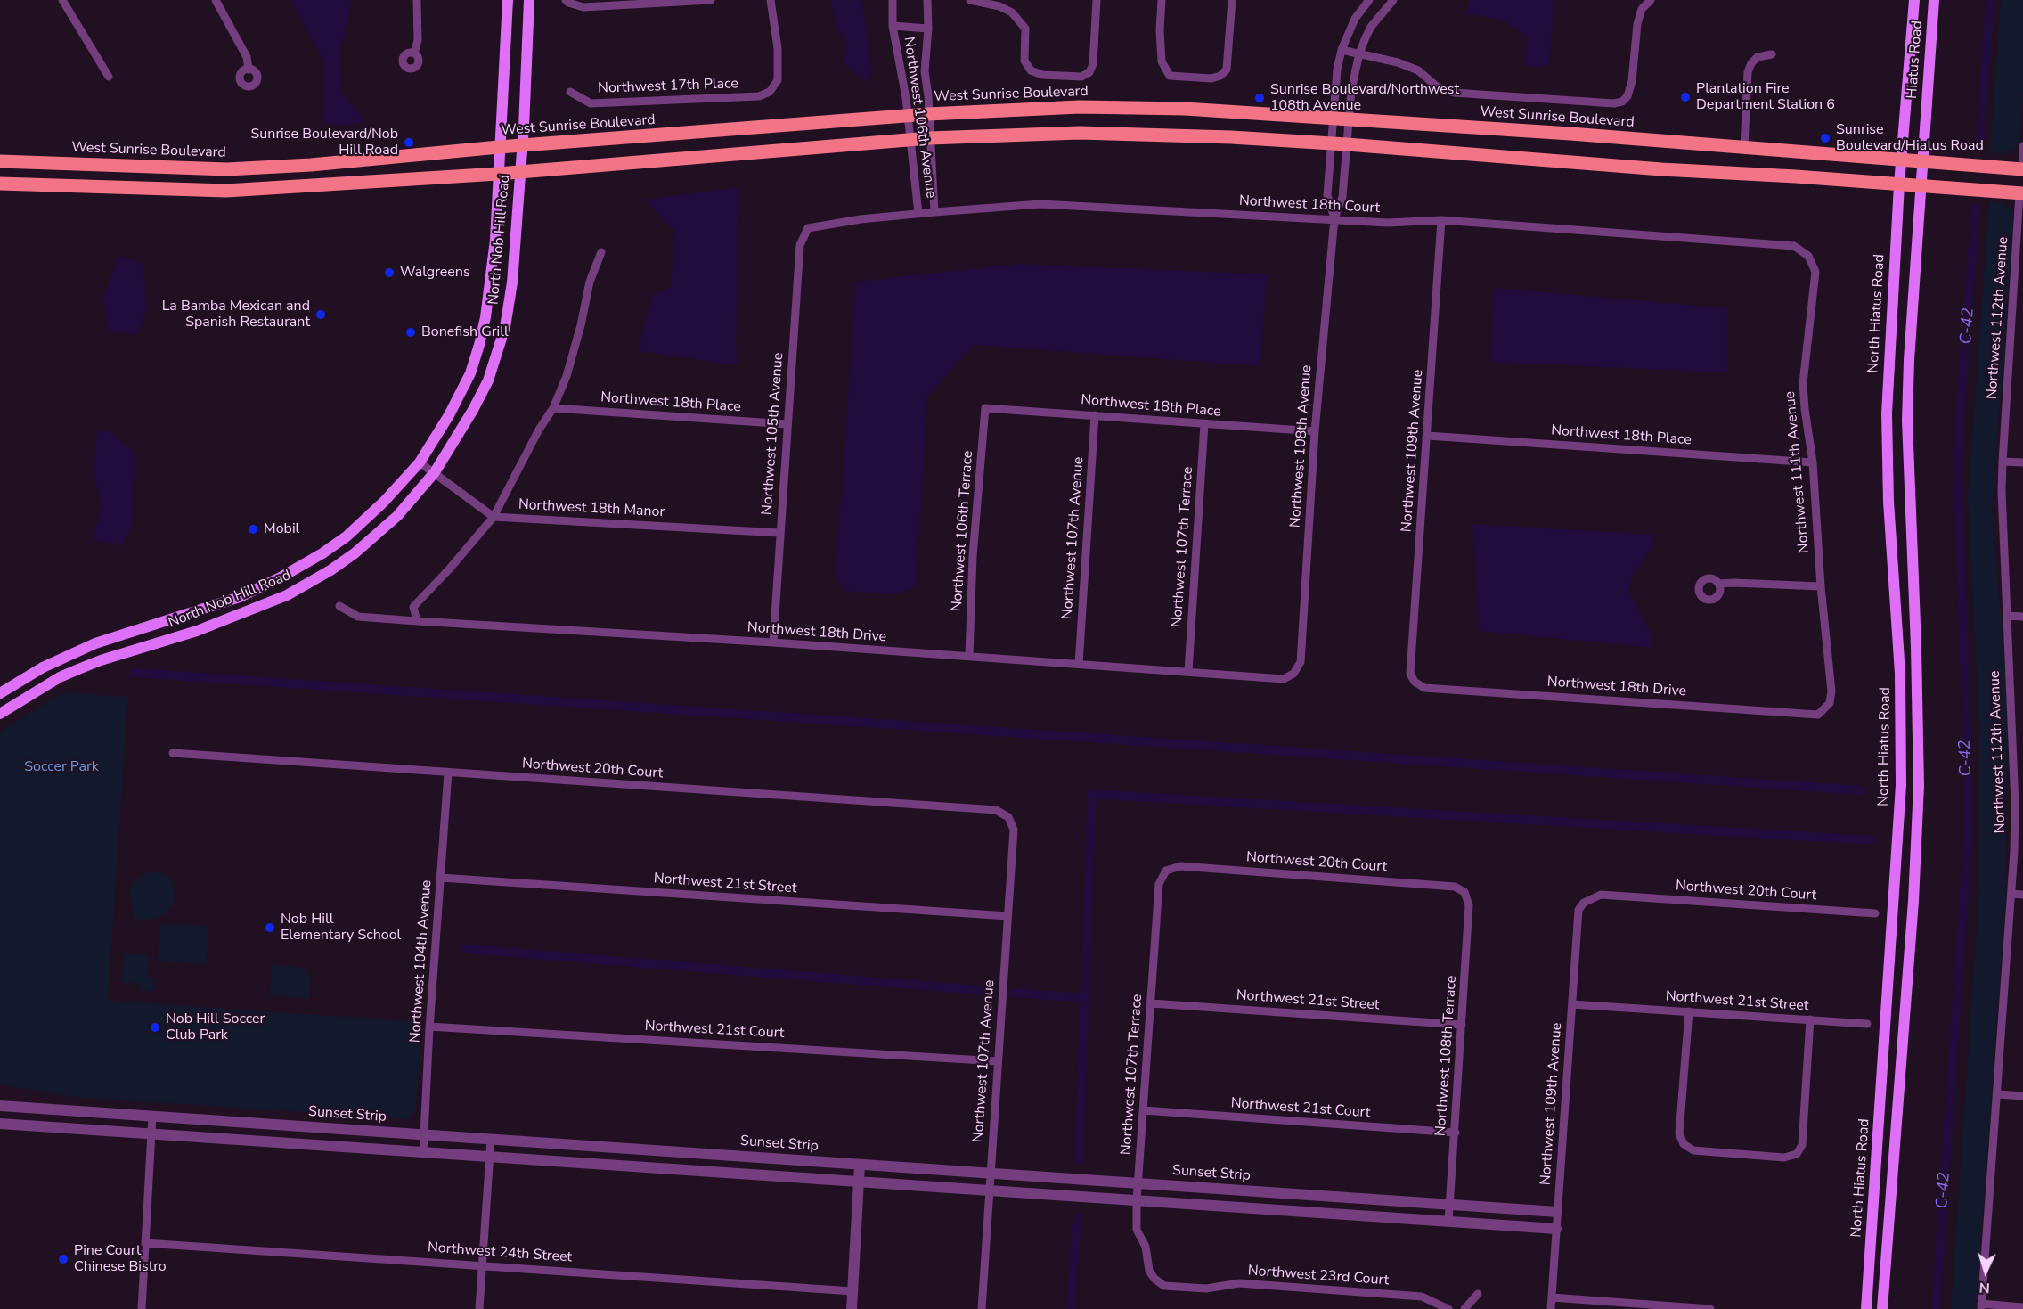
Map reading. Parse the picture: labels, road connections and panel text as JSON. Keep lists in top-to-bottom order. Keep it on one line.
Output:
{"streets":{"highway":["West Sunrise Boulevard"],"main road":["Hiatus Road","North Nob Hill Road","North Hiatus Road"],"street":["Northwest 17th Place","Northwest 106th Avenue","Northwest 18th Court","Northwest 112th Avenue","Northwest 18th Place","Northwest 105th Avenue","Northwest 108th Avenue","Northwest 109th Avenue","Northwest 111th Avenue","Northwest 18th Manor","Northwest 106th Terrace","Northwest 107th Avenue","Northwest 107th Terrace","Northwest 18th Drive","Northwest 20th Court","Northwest 21st Street","Northwest 104th Avenue","Northwest 21st Court","Northwest 108th Terrace","Sunset Strip","Northwest 24th Street","Northwest 23rd Court"]},"crossings":[["Hiatus Road","West Sunrise Boulevard"],["Hiatus Road","North Hiatus Road"],["West Sunrise Boulevard","Northwest 106th Avenue"],["West Sunrise Boulevard","North Nob Hill Road"],["West Sunrise Boulevard","Northwest 108th Avenue"],["Northwest 106th Avenue","Northwest 18th Court"],["Northwest 18th Court","Northwest 105th Avenue"],["Northwest 18th Court","Northwest 108th Avenue"],["Northwest 18th Court","Northwest 109th Avenue"],["Northwest 18th Court","Northwest 111th Avenue"],["Northwest 18th Place","Northwest 105th Avenue"],["Northwest 18th Place","Northwest 108th Avenue"],["Northwest 18th Place","Northwest 109th Avenue"],["Northwest 18th Place","Northwest 111th Avenue"],["Northwest 18th Place","Northwest 106th Terrace"],["Northwest 18th Place","Northwest 107th Avenue"],["Northwest 18th Place","Northwest 107th Terrace"],["Northwest 105th Avenue","Northwest 18th Manor"],["Northwest 105th Avenue","Northwest 18th Drive"],["Northwest 108th Avenue","Northwest 18th Drive"],["Northwest 109th Avenue","Northwest 18th Drive"],["Northwest 109th Avenue","Northwest 20th Court"],["Northwest 109th Avenue","Northwest 21st Street"],["Northwest 109th Avenue","Sunset Strip"],["Northwest 111th Avenue","Northwest 18th Drive"],["Northwest 106th Terrace","Northwest 18th Drive"],["Northwest 107th Avenue","Northwest 18th Drive"],["Northwest 107th Avenue","Northwest 20th Court"],["Northwest 107th Avenue","Northwest 21st Street"],["Northwest 107th Avenue","Northwest 21st Court"],["Northwest 107th Avenue","Sunset Strip"],["Northwest 107th Terrace","Northwest 18th Drive"],["Northwest 107th Terrace","Northwest 20th Court"],["Northwest 107th Terrace","Northwest 21st Street"],["Northwest 107th Terrace","Northwest 21st Court"],["Northwest 107th Terrace","Sunset Strip"],["Northwest 107th Terrace","Northwest 23rd Court"],["Northwest 20th Court","Northwest 104th Avenue"],["Northwest 20th Court","Northwest 108th Terrace"],["Northwest 21st Street","Northwest 104th Avenue"],["Northwest 21st Street","Northwest 108th Terrace"],["Northwest 104th Avenue","Northwest 21st Court"],["Northwest 104th Avenue","Sunset Strip"],["Northwest 21st Court","Northwest 108th Terrace"],["Northwest 108th Terrace","Sunset Strip"]],"water":["C-42"],"parks":["Soccer Park"],"places":["Plantation Fire Department Station 6","Sunrise Boulevard/Northwest 108th Avenue","Sunrise Boulevard/Hiatus Road","Sunrise Boulevard/Nob Hill Road","Walgreens","La Bamba Mexican and Spanish Restaurant","Bonefish Grill","Mobil","Nob Hill Elementary School","Nob Hill Soccer Club Park","Pine Court Chinese Bistro"],"north":"bottom"}
